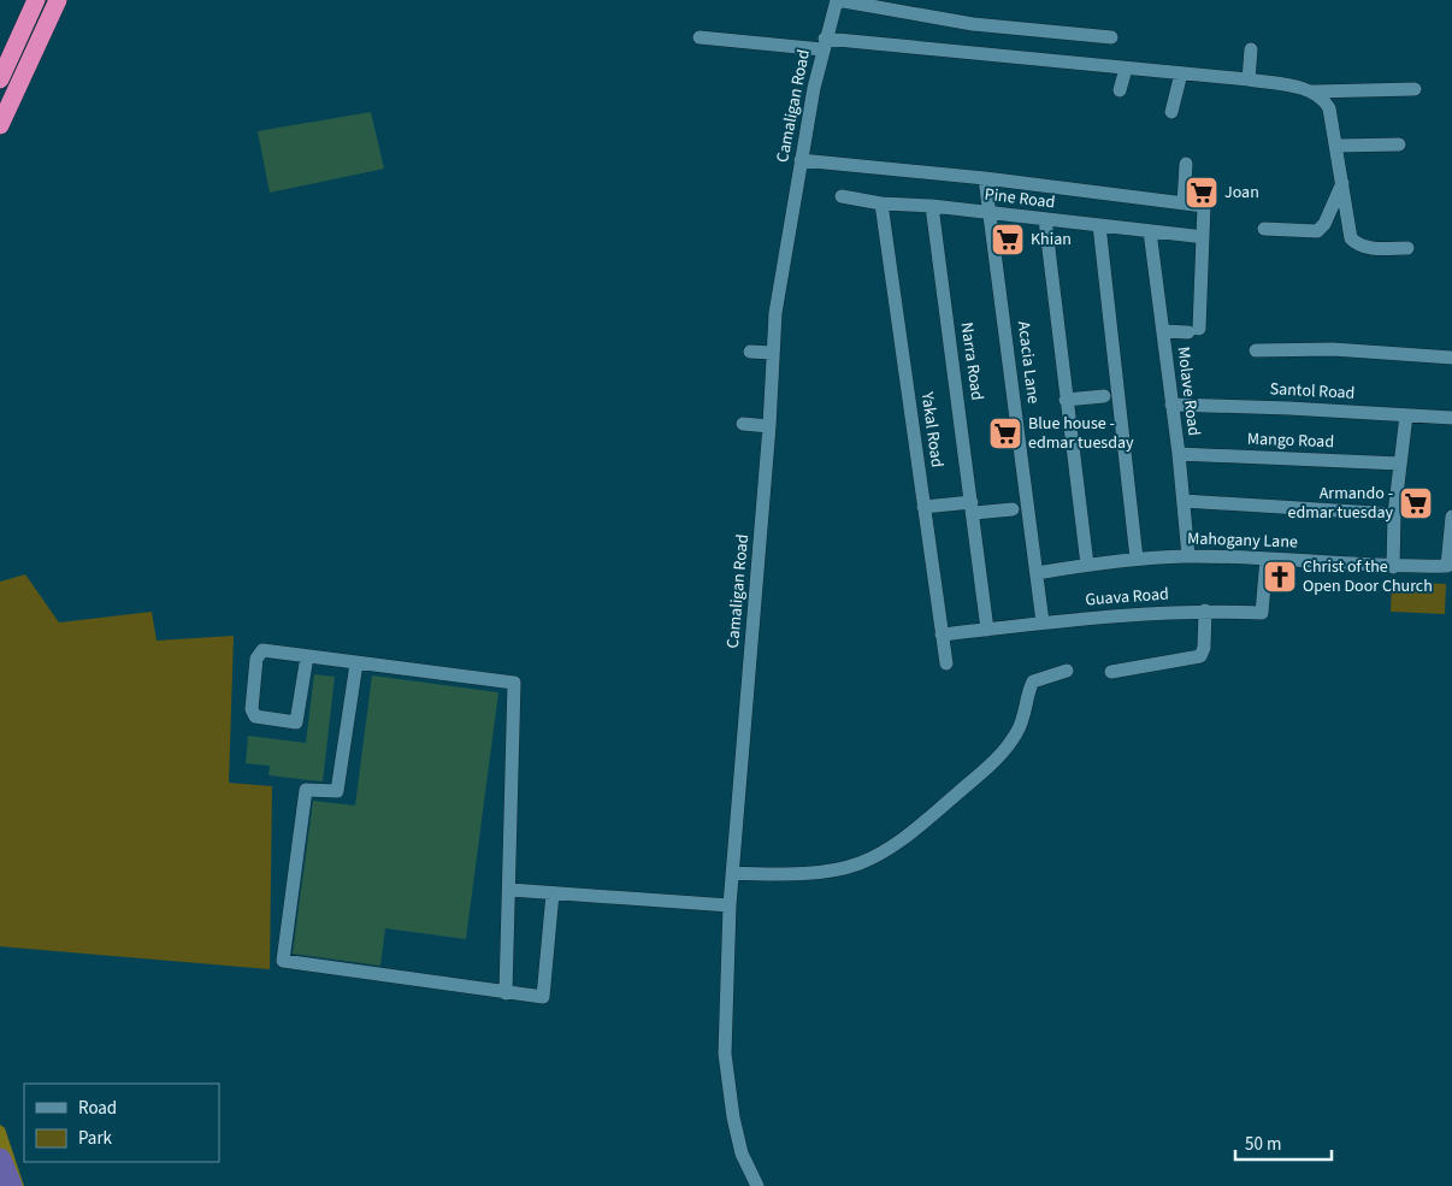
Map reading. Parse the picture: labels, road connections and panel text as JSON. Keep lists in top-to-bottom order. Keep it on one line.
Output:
{"streets":{"street":["Camaligan Road","Pine Road","Narra Road","Acacia Lane","Molave Road","Santol Road","Yakal Road","Mango Road","Mahogany Lane","Guava Road"]},"crossings":[["Pine Road","Narra Road"],["Pine Road","Acacia Lane"],["Pine Road","Molave Road"],["Pine Road","Yakal Road"],["Narra Road","Guava Road"],["Acacia Lane","Mahogany Lane"],["Acacia Lane","Guava Road"],["Molave Road","Santol Road"],["Molave Road","Mango Road"],["Molave Road","Mahogany Lane"],["Yakal Road","Guava Road"],["Mahogany Lane","Guava Road"]],"places":{"supermarket":["Joan","Khian","Blue house - edmar tuesday","Armando - edmar tuesday"],"church":["Christ of the Open Door Church"]},"legend":["Road","Park"],"scale_bar":"50 m"}
